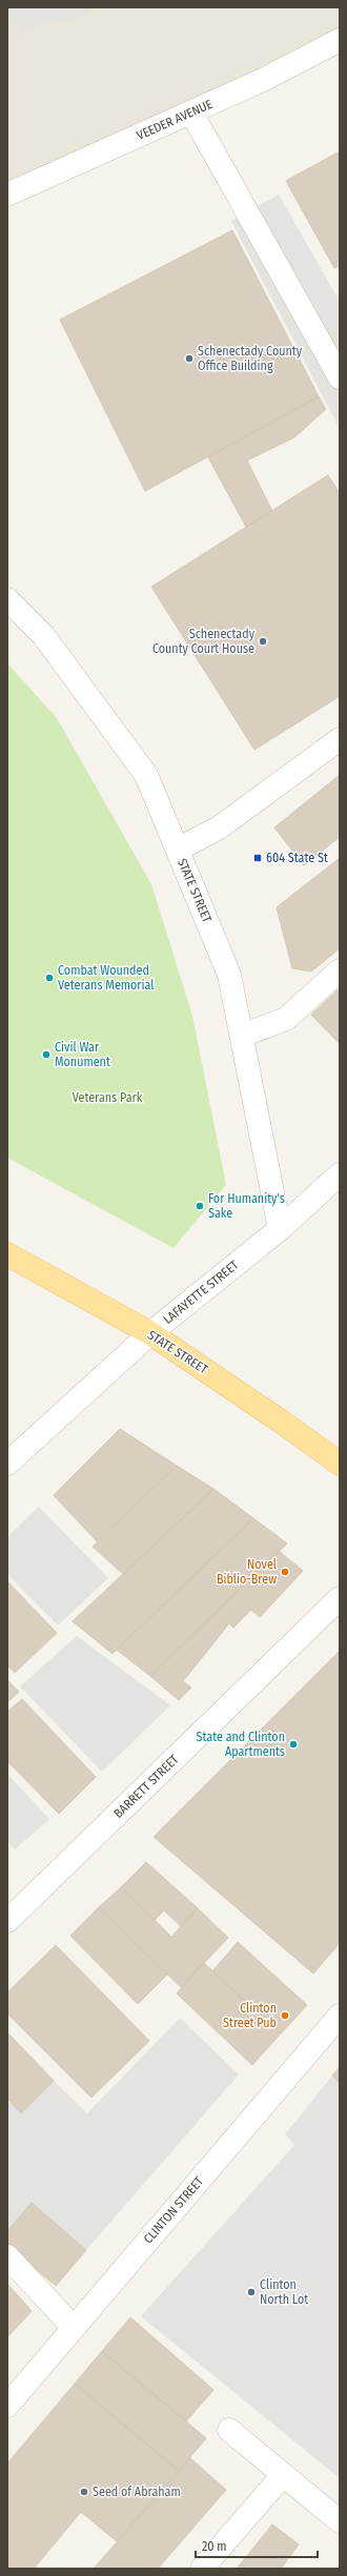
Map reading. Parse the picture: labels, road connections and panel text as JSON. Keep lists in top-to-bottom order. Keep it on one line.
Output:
{"streets":{"main road":["STATE STREET"],"street":["VEEDER AVENUE","LAFAYETTE STREET","BARRETT STREET","CLINTON STREET"]},"crossings":[["STATE STREET","LAFAYETTE STREET"]],"parks":["Veterans Park"],"places":{"other":["Schenectady County Office Building","Schenectady County Court House","Combat Wounded Veterans Memorial","Civil War Monument","For Humanity's Sake","Novel Biblio-Brew","State and Clinton Apartments","Clinton Street Pub","Clinton North Lot","Seed of Abraham"],"transit":["604 State St"]},"scale_bar":"20 m"}
